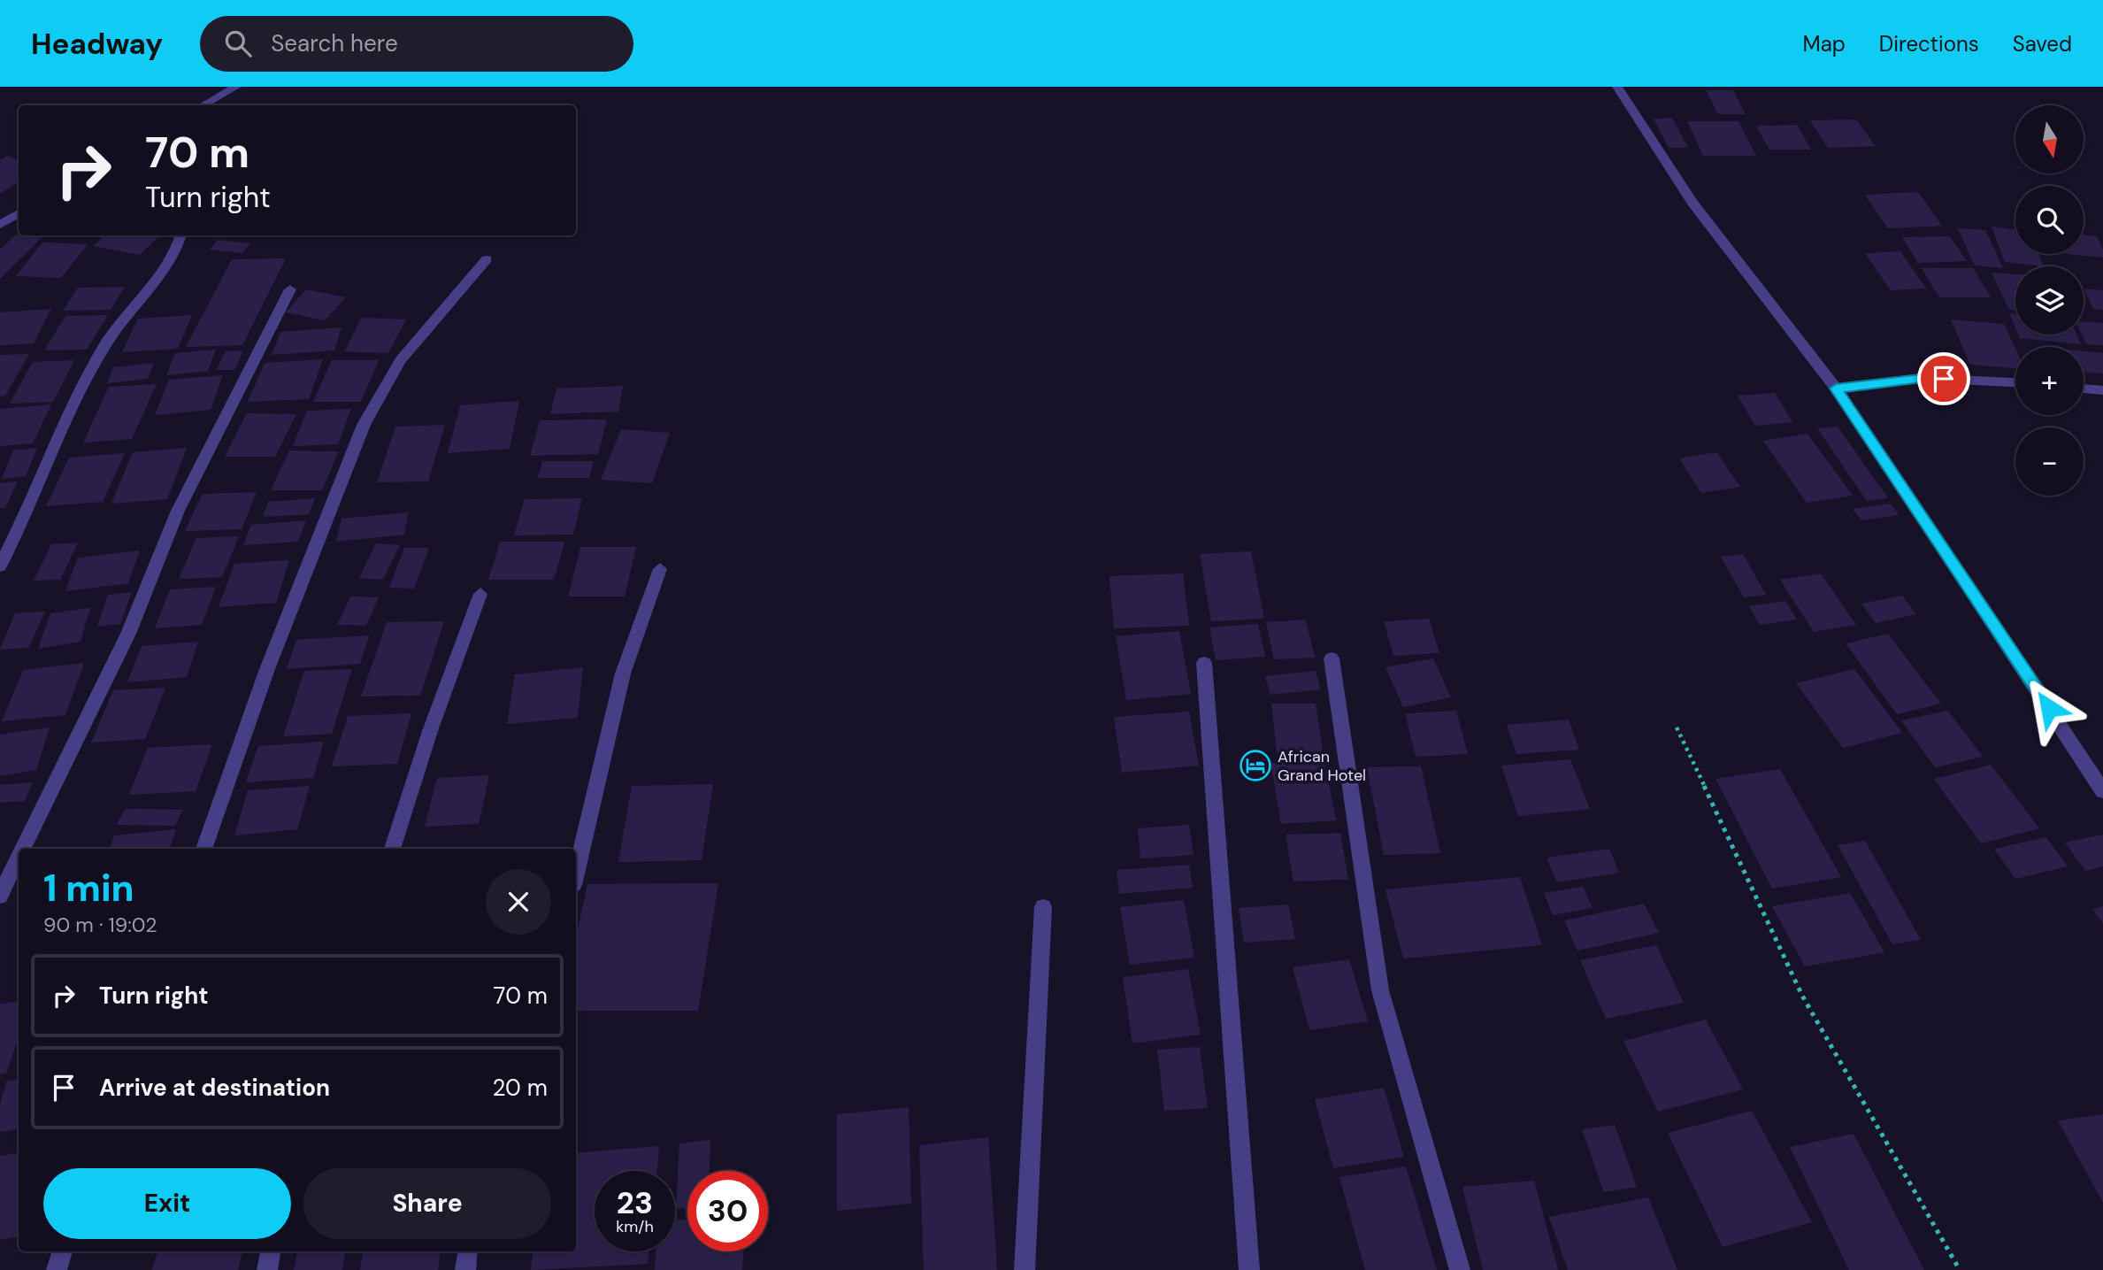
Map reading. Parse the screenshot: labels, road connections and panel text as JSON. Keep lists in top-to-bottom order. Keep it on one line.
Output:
{"places":{"hotel":["African Grand Hotel"]},"north":"bottom","page":{"header":"Headway","search":"Search here","nav":["Map","Directions","Saved"],"map_buttons":["+","−"],"turn":["70 m","Turn right"],"heading":["1 min","90 m · 19:02"],"list":[{"name":"Turn right","value":"70 m"},{"name":"Arrive at destination","value":"20 m"}],"buttons":["Exit","Share"],"speed":"23 km/h","limit":"30"}}
